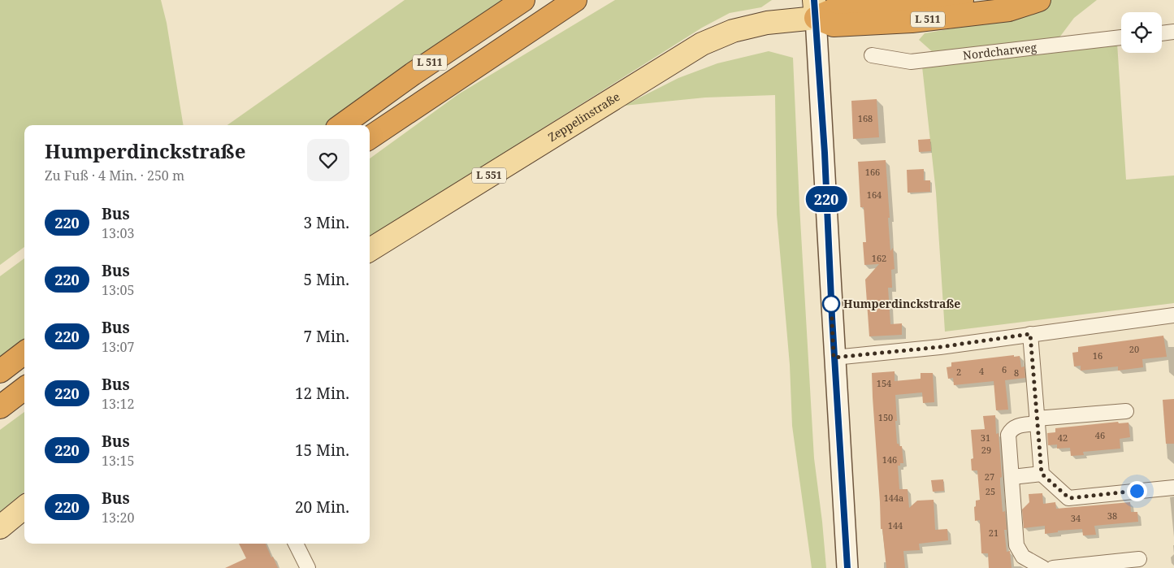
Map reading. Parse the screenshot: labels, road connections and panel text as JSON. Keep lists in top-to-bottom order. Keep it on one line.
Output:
{"streets":{"highway":["L 511"],"main road":["Zeppelinstraße","L 551"],"street":["Nordcharweg"]},"crossings":[["L 511","Zeppelinstraße"]],"places":["Humperdinckstraße"],"lines":["bus line 220"],"house_numbers":["168","166","164","162","20","16","6","4","2","8","154","150","46","31","42","29","146","27","25","144a","38","34","144","21"],"page":{"on_map":"220","heading":["Humperdinckstraße","Zu Fuß · 4 Min. · 250 m"],"list":[{"mark":"220","name":"Bus","note":"13:03","value":"3 Min."},{"mark":"220","name":"Bus","note":"13:05","value":"5 Min."},{"mark":"220","name":"Bus","note":"13:07","value":"7 Min."},{"mark":"220","name":"Bus","note":"13:12","value":"12 Min."},{"mark":"220","name":"Bus","note":"13:15","value":"15 Min."},{"mark":"220","name":"Bus","note":"13:20","value":"20 Min."}]}}
